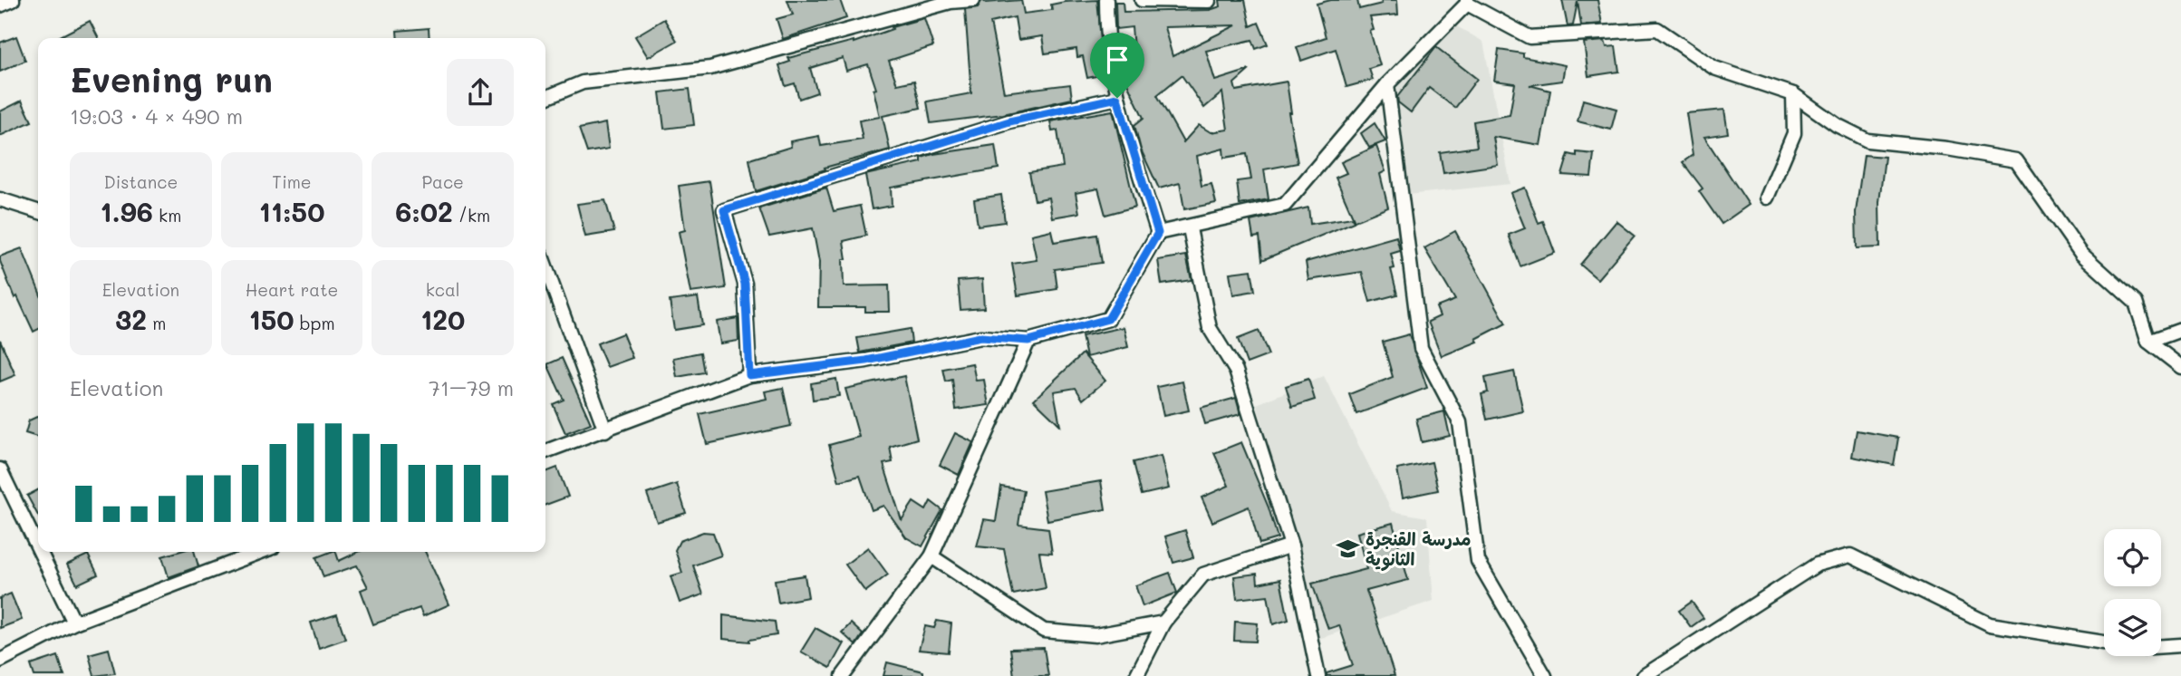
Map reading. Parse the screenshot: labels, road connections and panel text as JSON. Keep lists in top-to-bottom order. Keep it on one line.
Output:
{"places":{"school or university":["مدرسة القنجرة الثانوية"]},"page":{"heading":["Evening run","19:03 · 4 × 490 m"],"stats":[["Distance","1.96 km"],["Time","11:50"],["Pace","6:02 /km"],["Elevation","32 m"],["Heart rate","150 bpm"],["kcal","120"]],"chart":["Elevation","71–79 m"]}}
